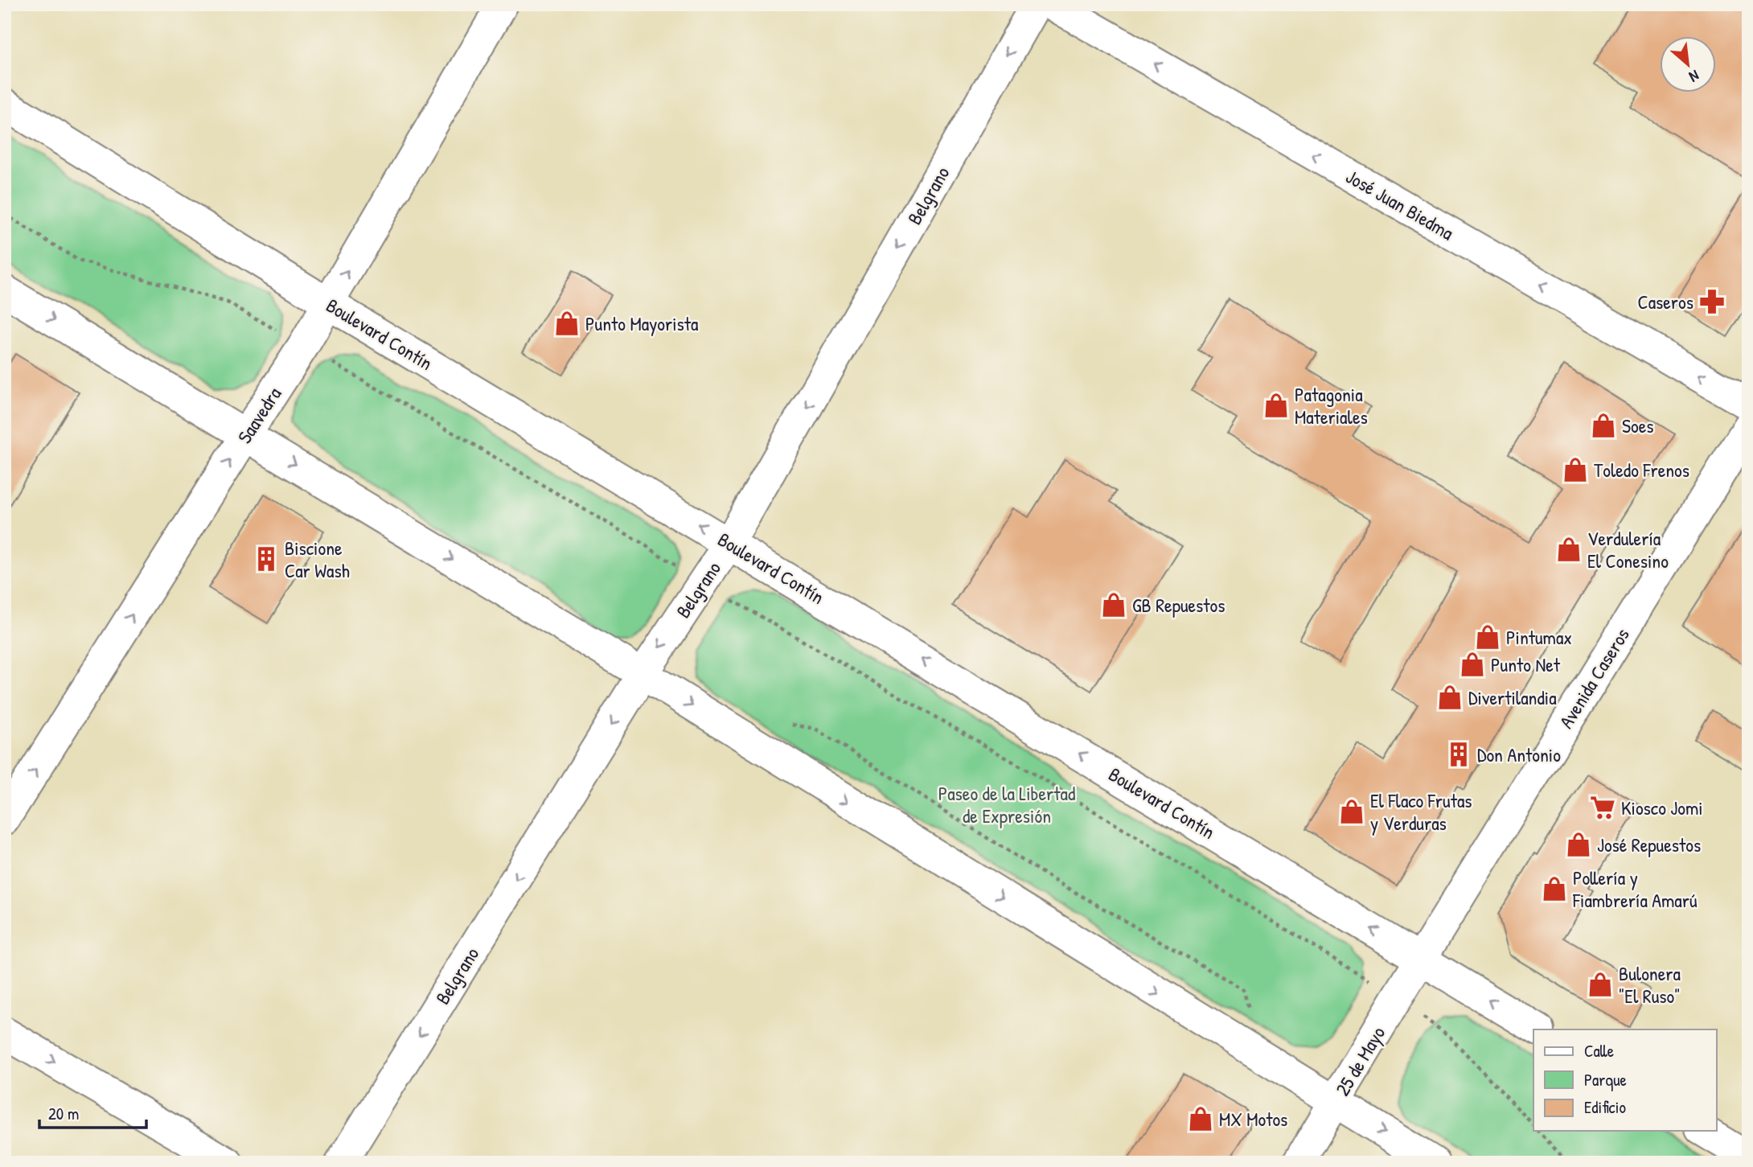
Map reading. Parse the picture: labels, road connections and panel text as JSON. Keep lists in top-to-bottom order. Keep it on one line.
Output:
{"streets":{"main road":["Belgrano","José Juan Biedma","Boulevard Contín","Saavedra","Avenida Caseros","25 de Mayo"]},"crossings":[["Belgrano","Boulevard Contín"],["Boulevard Contín","Saavedra"],["Boulevard Contín","Avenida Caseros"],["Boulevard Contín","25 de Mayo"],["Avenida Caseros","25 de Mayo"]],"one_way":["Belgrano","José Juan Biedma","Saavedra"],"parks":["Paseo de la Libertad de Expresión"],"places":{"pharmacy":["Caseros"],"shop":["Punto Mayorista","Patagonia Materiales","Soes","Toledo Frenos","Verdulería El Conesino","GB Repuestos","Pintumax","Punto Net","Divertilandia","El Flaco Frutas y Verduras","José Repuestos","Pollería y Fiambrería Amarú","Bulonera \"El Ruso\"","MX Motos"],"building":["Biscione Car Wash","Don Antonio"],"supermarket":["Kiosco Jomi"]},"legend":["Calle","Parque","Edificio"],"scale_bar":"20 m","north":"bottom right"}
